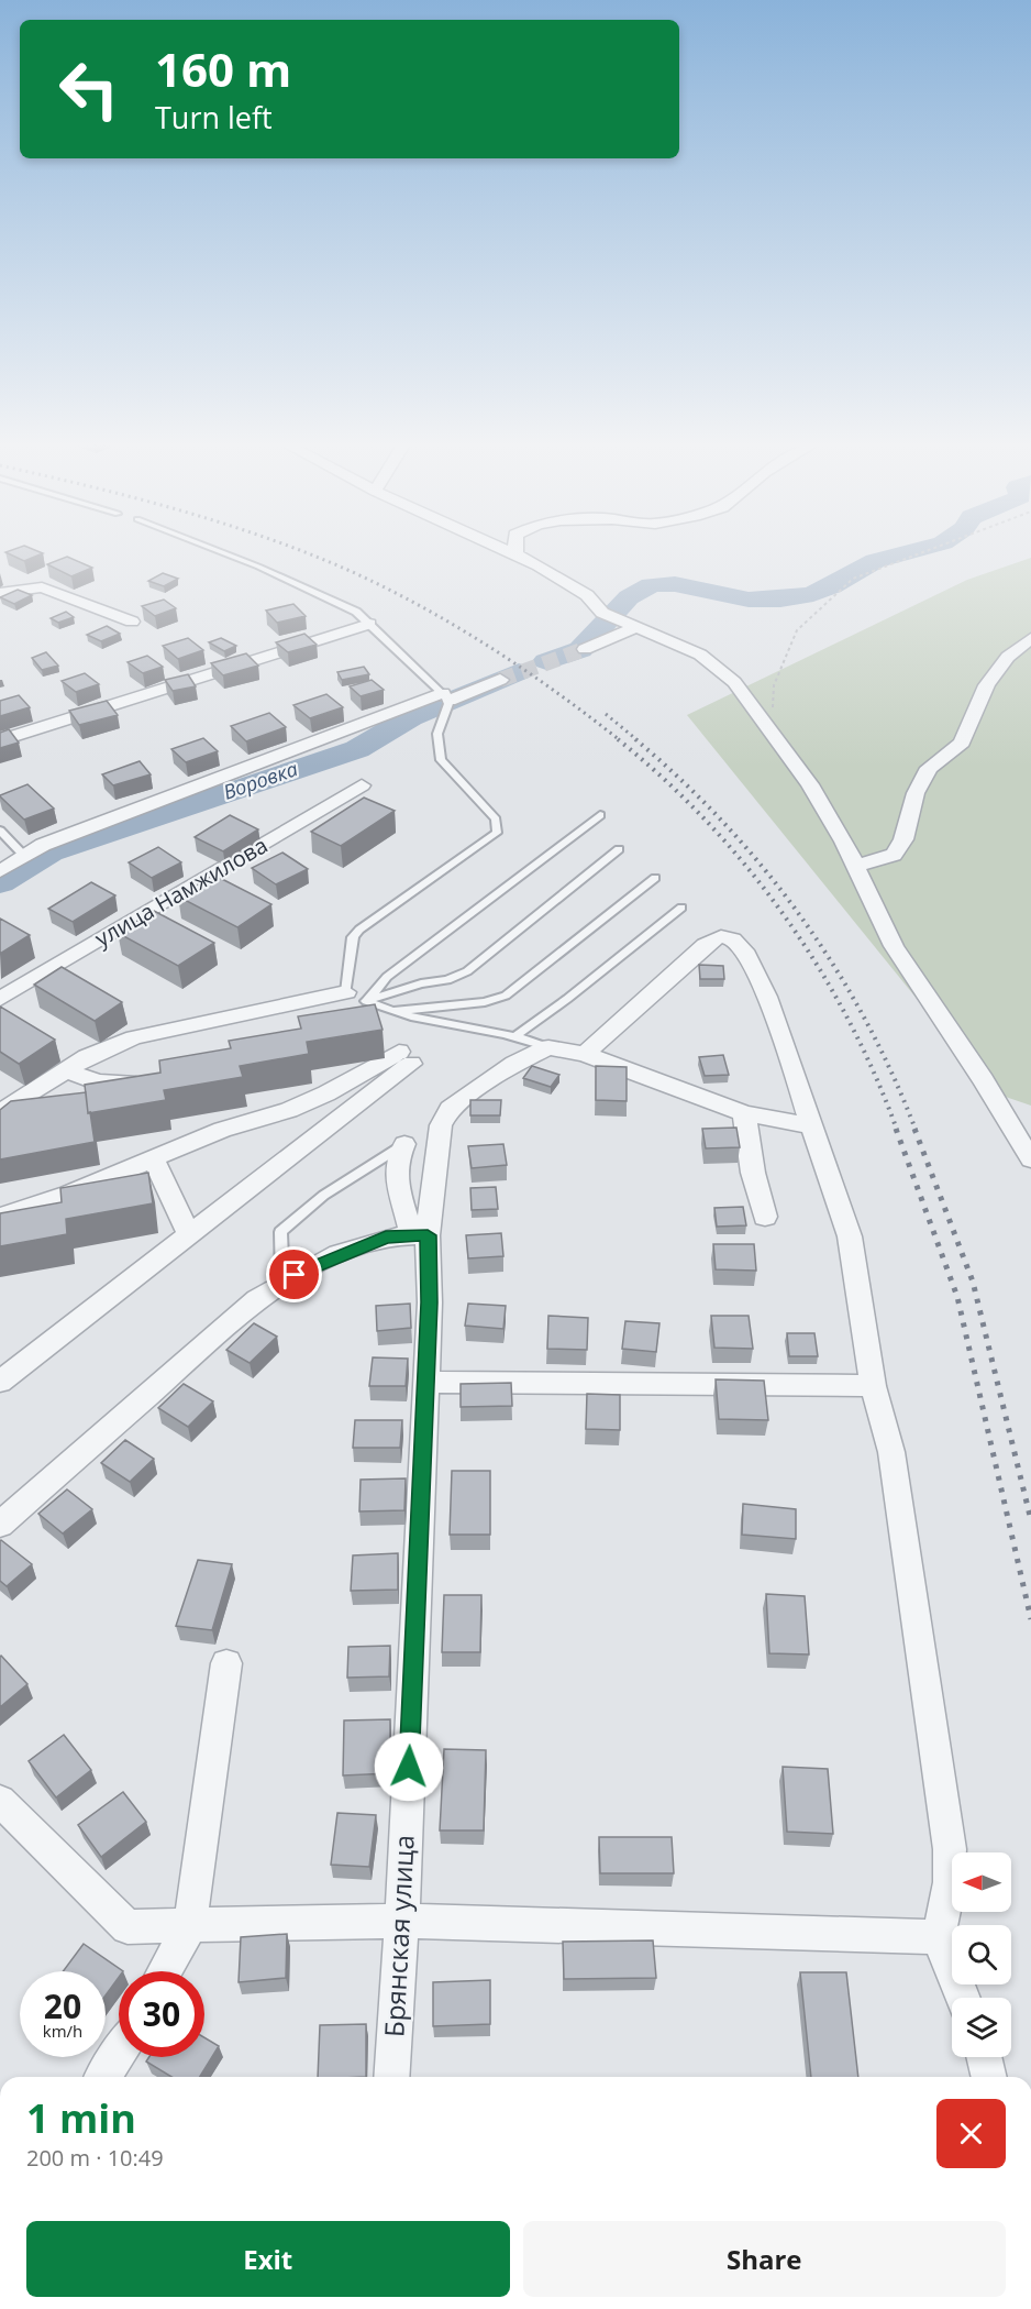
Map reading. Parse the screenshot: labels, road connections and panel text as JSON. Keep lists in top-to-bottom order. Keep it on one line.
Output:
{"streets":{"street":["улица Намжилова","Брянская улица"]},"water":["Воровка"],"north":"left","page":{"turn":["160 m","Turn left"],"speed":"20 km/h","limit":"30","heading":["1 min","200 m · 10:49"],"buttons":["Exit","Share"]}}
